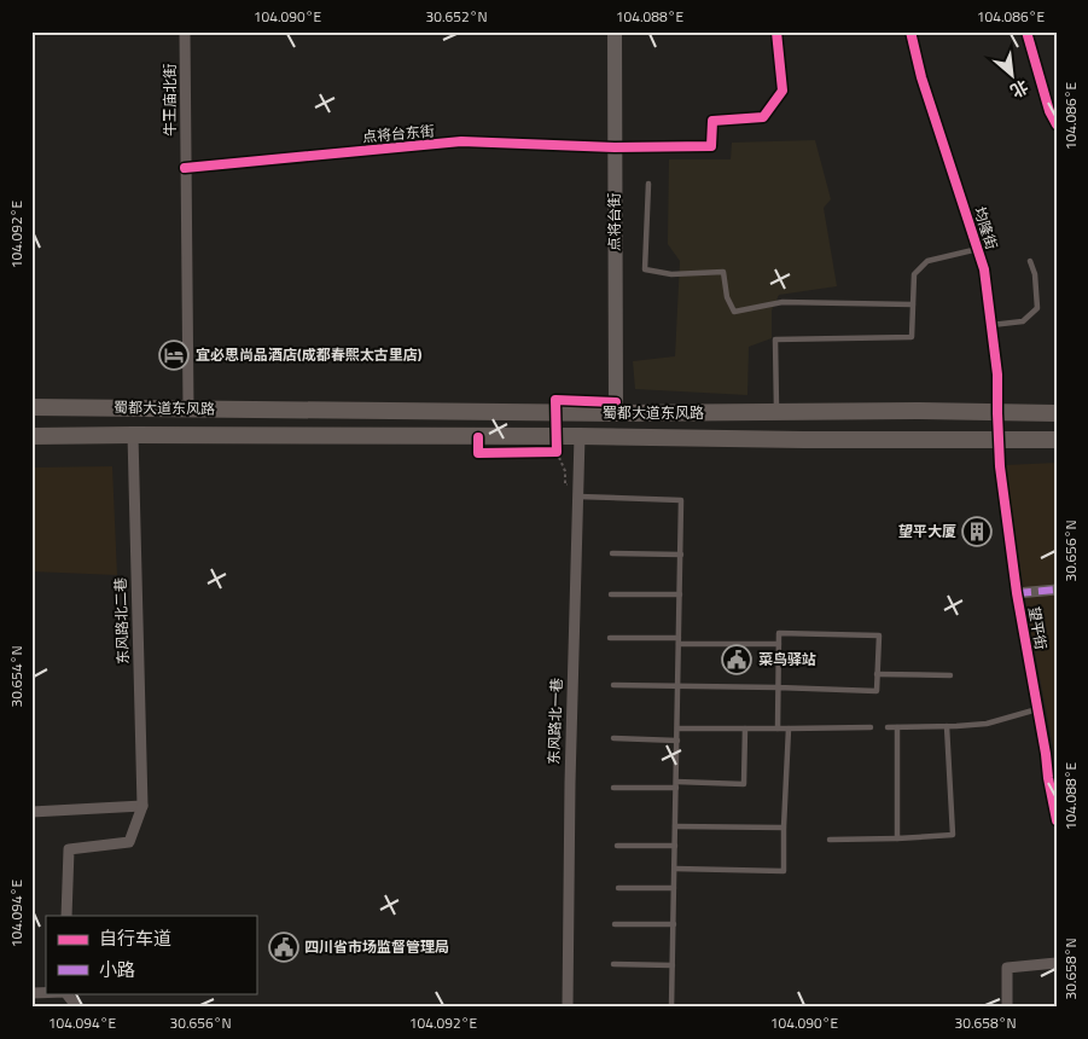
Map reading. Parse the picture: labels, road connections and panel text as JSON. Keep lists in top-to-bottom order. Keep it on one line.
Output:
{"streets":{"main road":["蜀都大道东风路"],"street":["牛王庙北街","点将台东街","点将台街","均隆街","东风路北二巷","望平街","东风路北一巷"]},"crossings":[["牛王庙北街","点将台东街"],["点将台东街","点将台街"],["点将台街","蜀都大道东风路"],["均隆街","蜀都大道东风路"],["均隆街","望平街"],["蜀都大道东风路","东风路北二巷"],["蜀都大道东风路","望平街"],["蜀都大道东风路","东风路北一巷"]],"places":{"hotel":["宜必思尚品酒店(成都春熙太古里店)"],"building":["望平大厦"],"public building":["菜鸟驿站","四川省市场监督管理局"]},"legend":["自行车道","小路"],"north":"bottom right","coordinates":["104.090°E","30.652°N","104.088°E","104.086°E","104.092°E","30.656°N","30.654°N","104.094°E","30.658°N"]}
